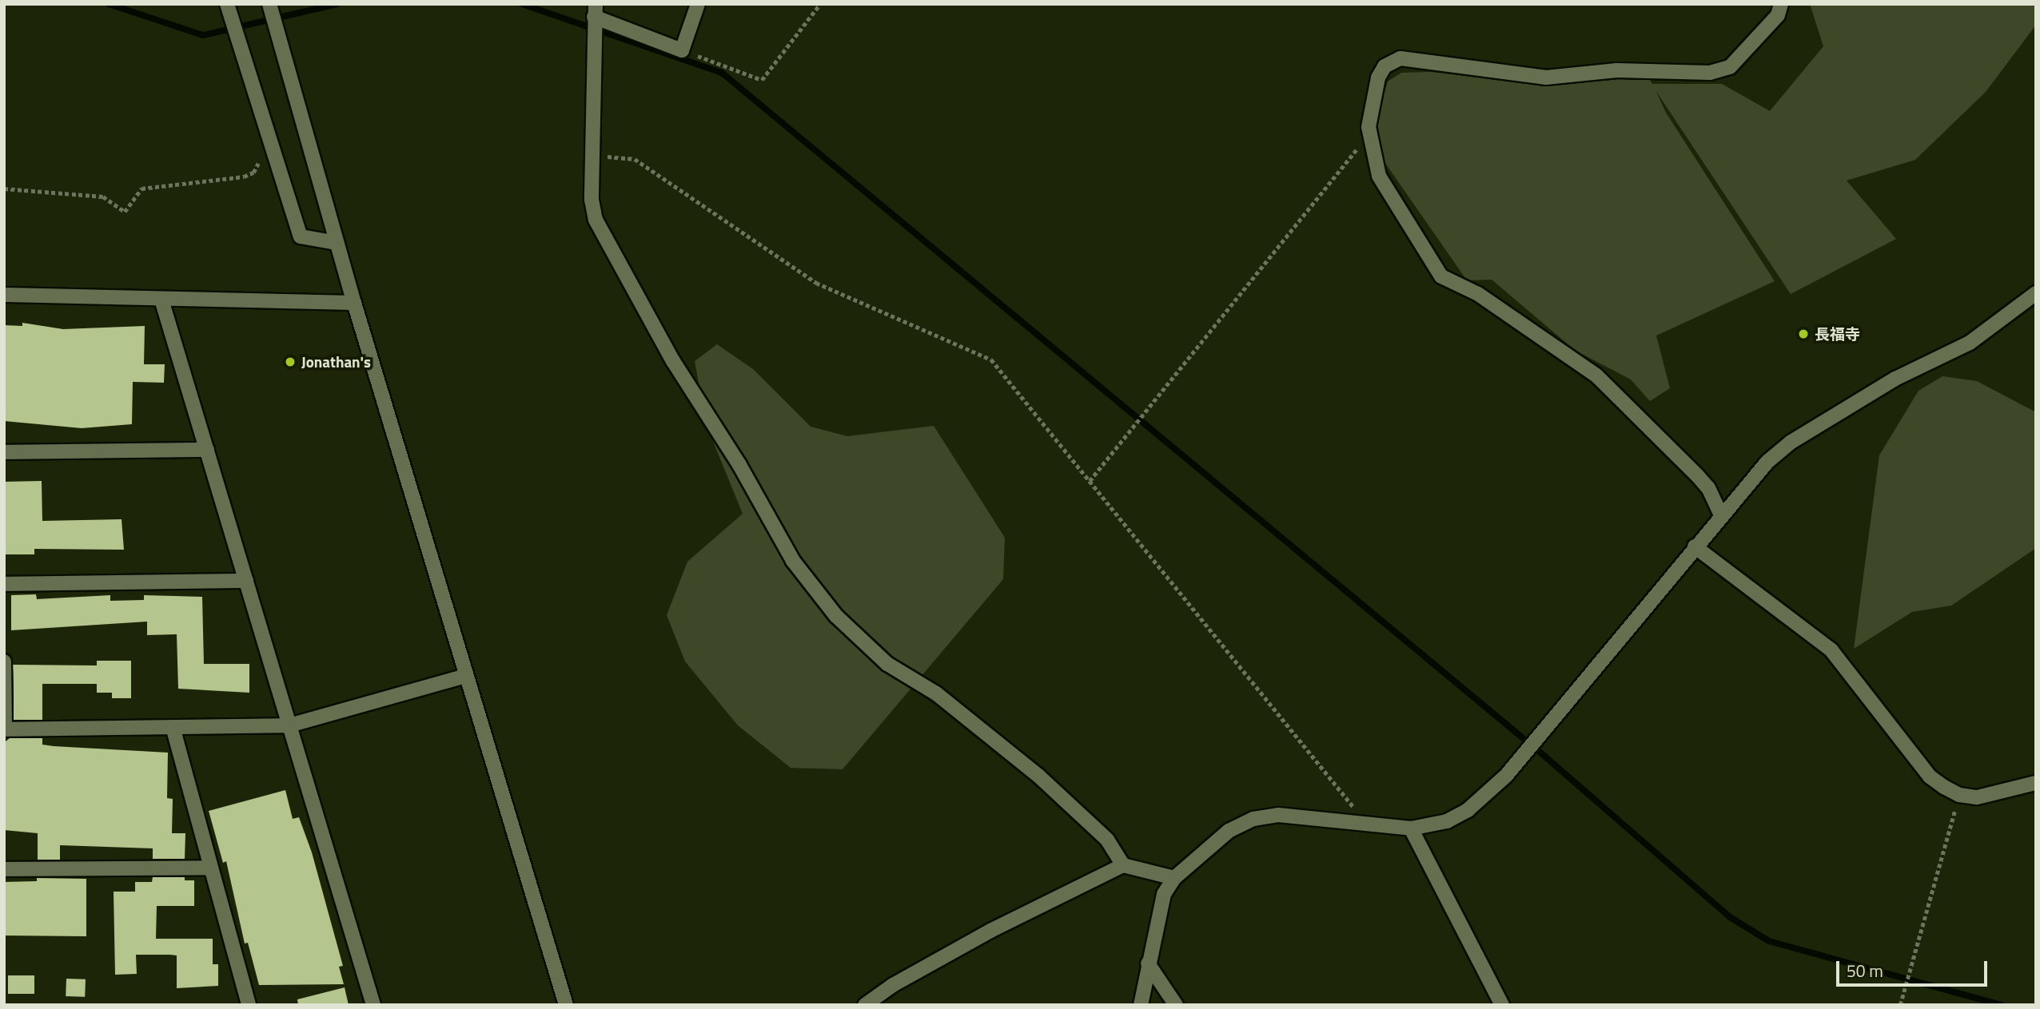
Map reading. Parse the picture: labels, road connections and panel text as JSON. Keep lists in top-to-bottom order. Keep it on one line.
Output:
{"places":["長福寺","Jonathan's"],"scale_bar":"50 m"}
